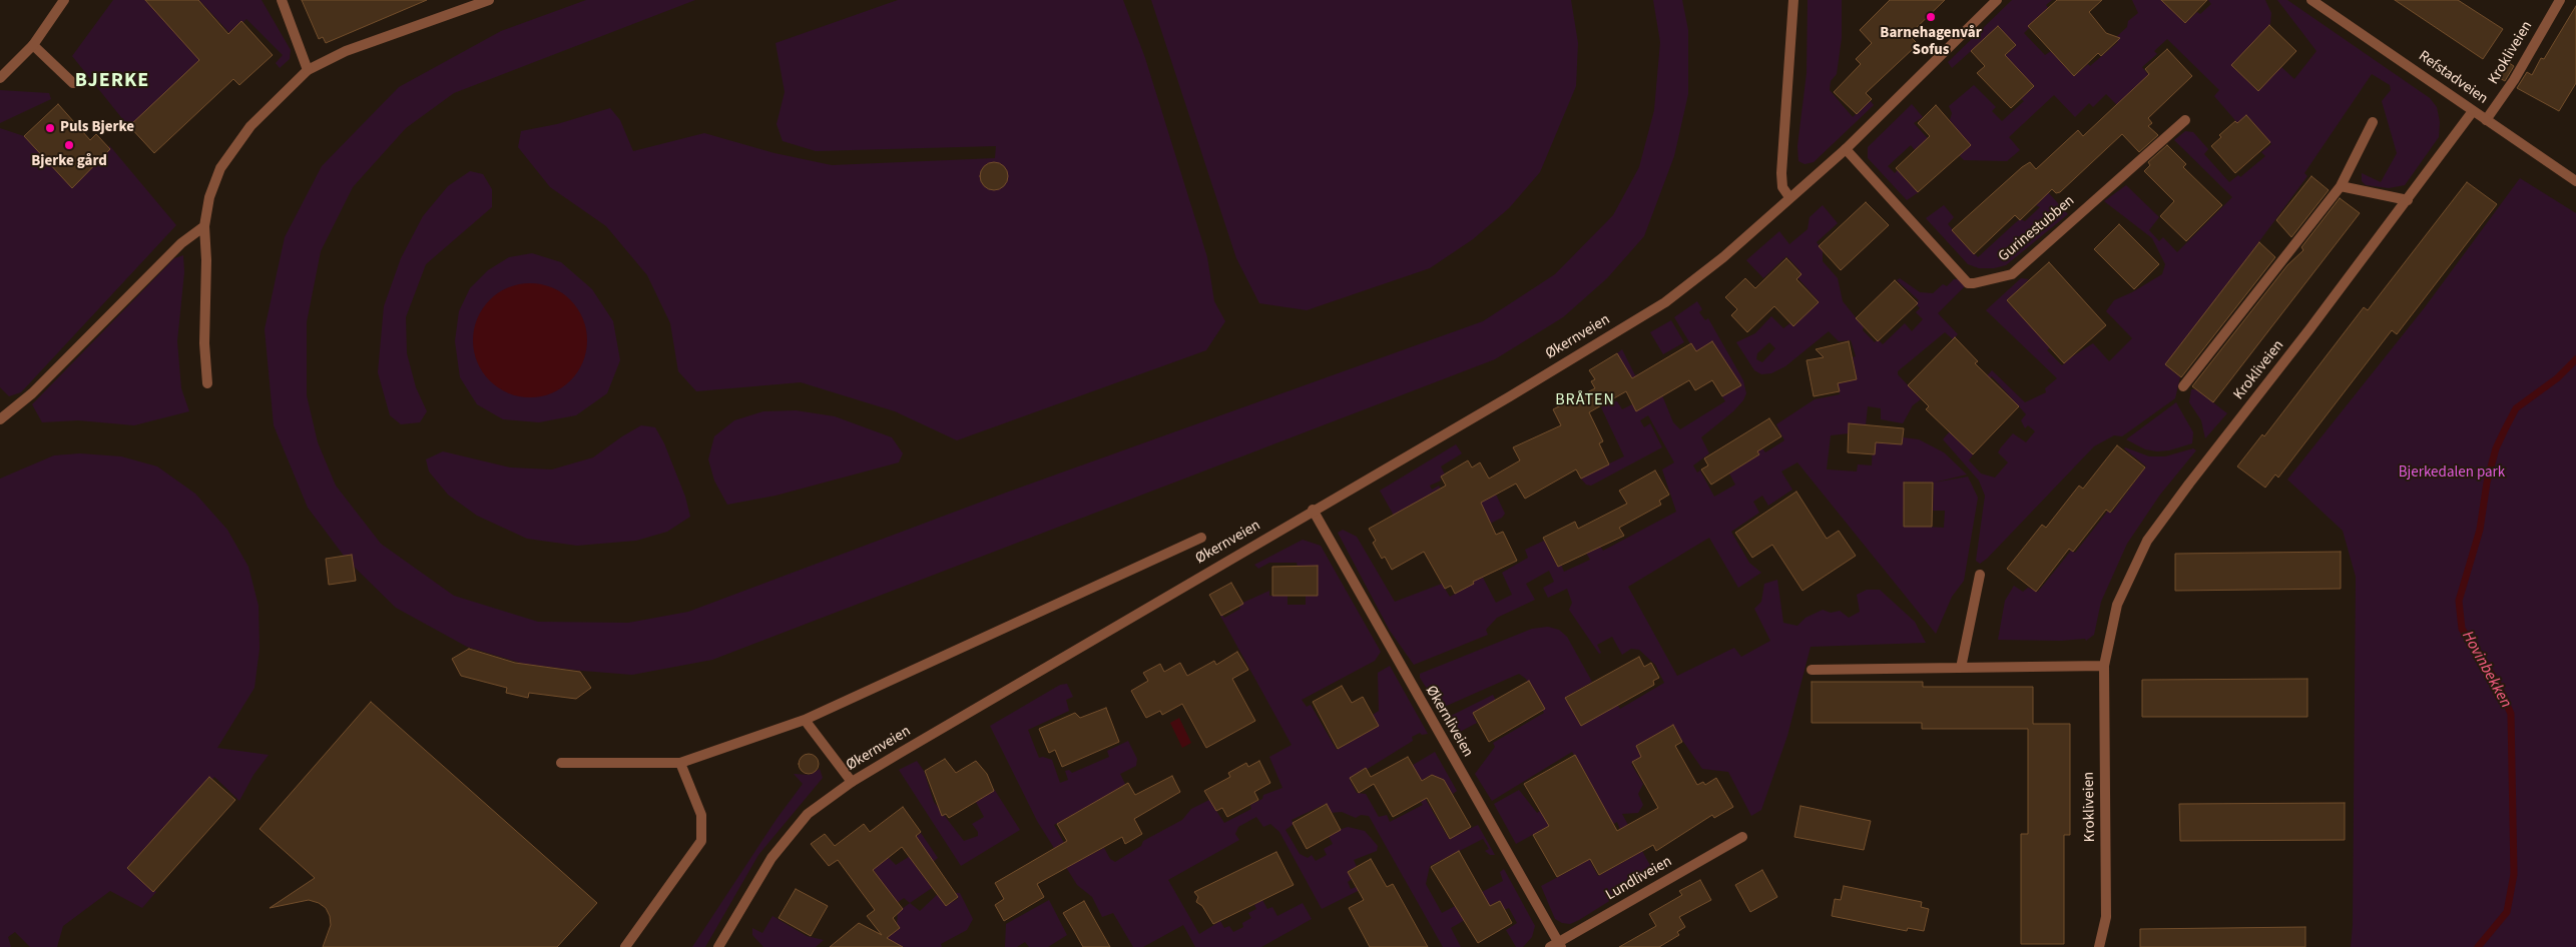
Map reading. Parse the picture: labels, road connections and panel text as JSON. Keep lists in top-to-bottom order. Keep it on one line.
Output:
{"streets":{"street":["Krokliveien","Refstadveien","Gurinestubben","Økernveien","Økernliveien","Lundliveien"]},"crossings":[["Krokliveien","Refstadveien"],["Gurinestubben","Økernveien"],["Økernveien","Økernliveien"],["Økernliveien","Lundliveien"]],"districts":["BJERKE","BRÅTEN"],"water":["Hovinbekken"],"parks":["Bjerkedalen park"],"places":["Barnehagenvår Sofus","Puls Bjerke","Bjerke gård"]}
